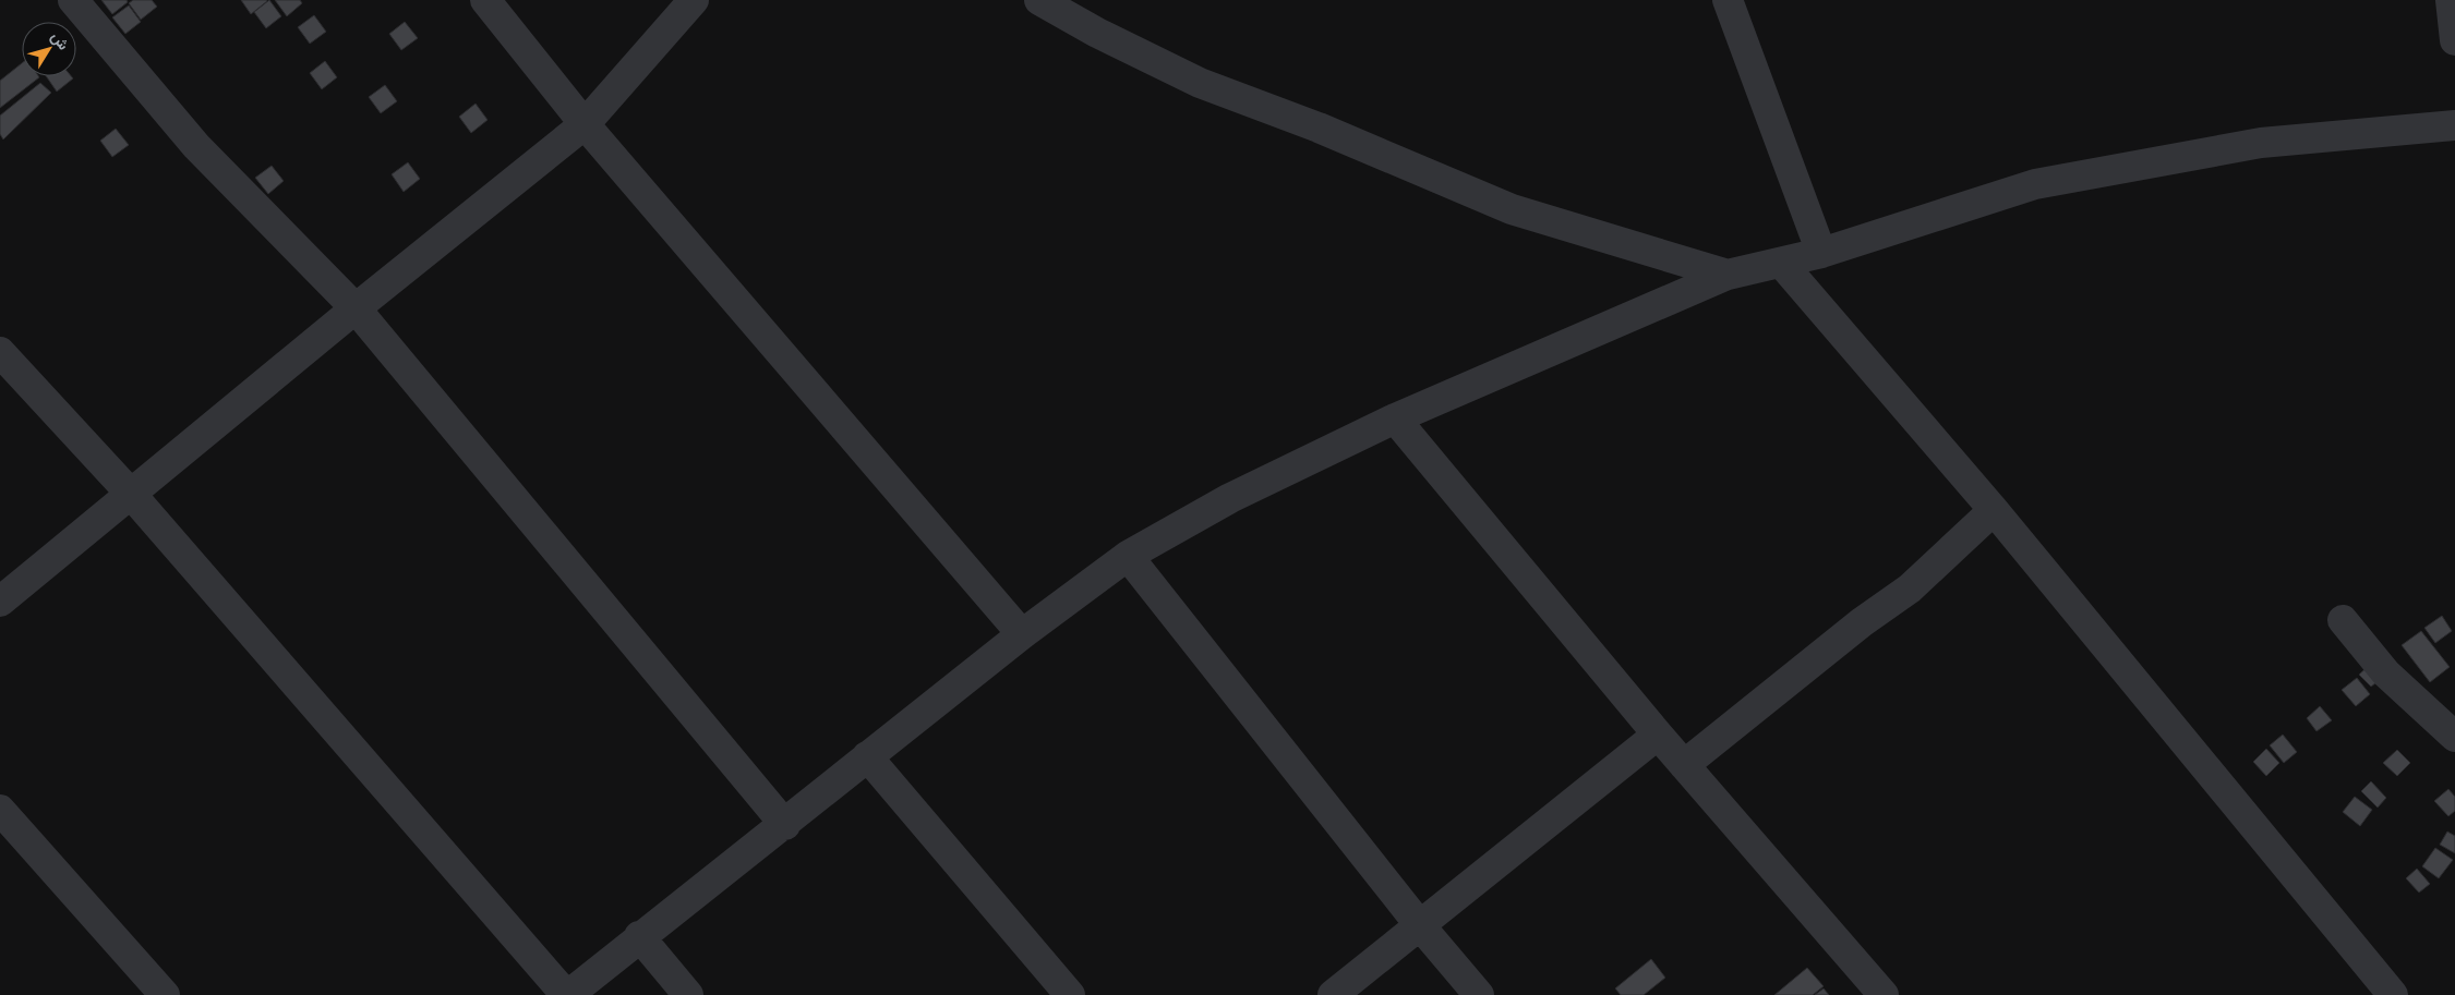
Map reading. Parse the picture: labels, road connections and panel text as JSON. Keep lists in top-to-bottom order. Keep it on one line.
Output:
{"north":"top right"}
